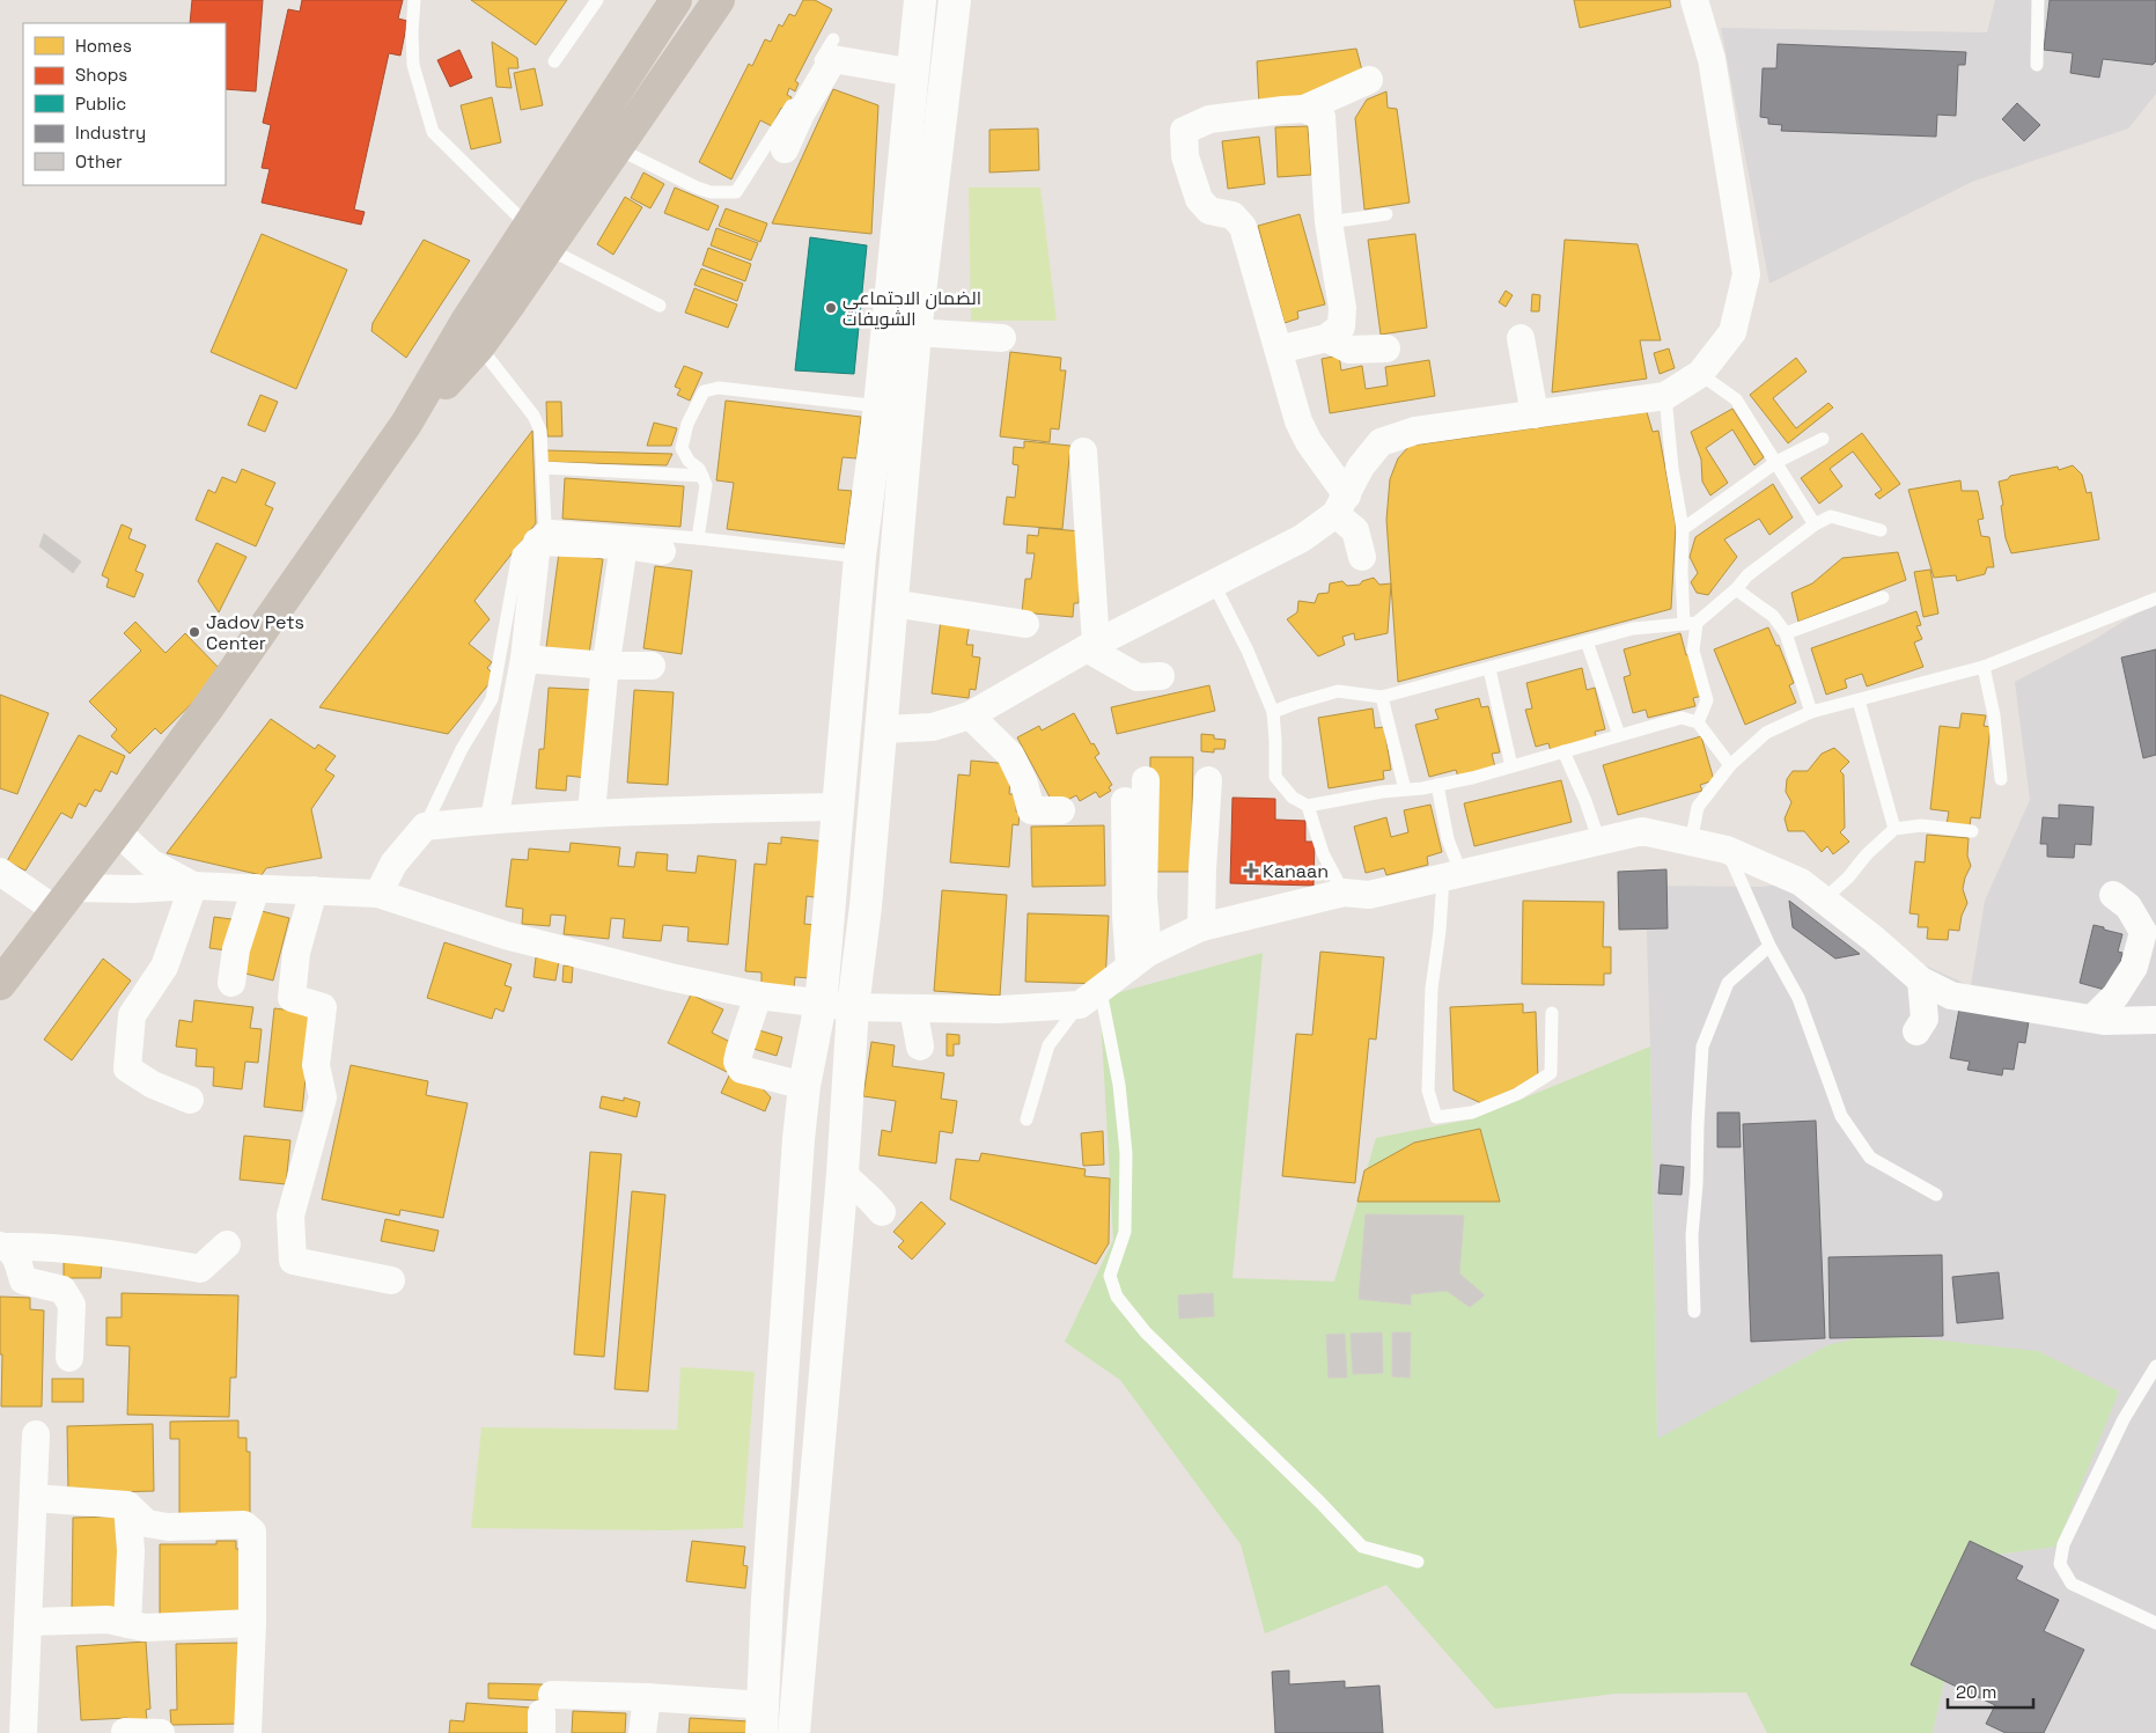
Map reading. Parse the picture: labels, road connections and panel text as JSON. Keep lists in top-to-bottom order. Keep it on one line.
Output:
{"places":{"other":["الضمان الاجتماعي الشويفات","Jadov Pets Center"],"health":["Kanaan"]},"legend":["Homes","Shops","Public","Industry","Other"],"scale_bar":"20 m"}
